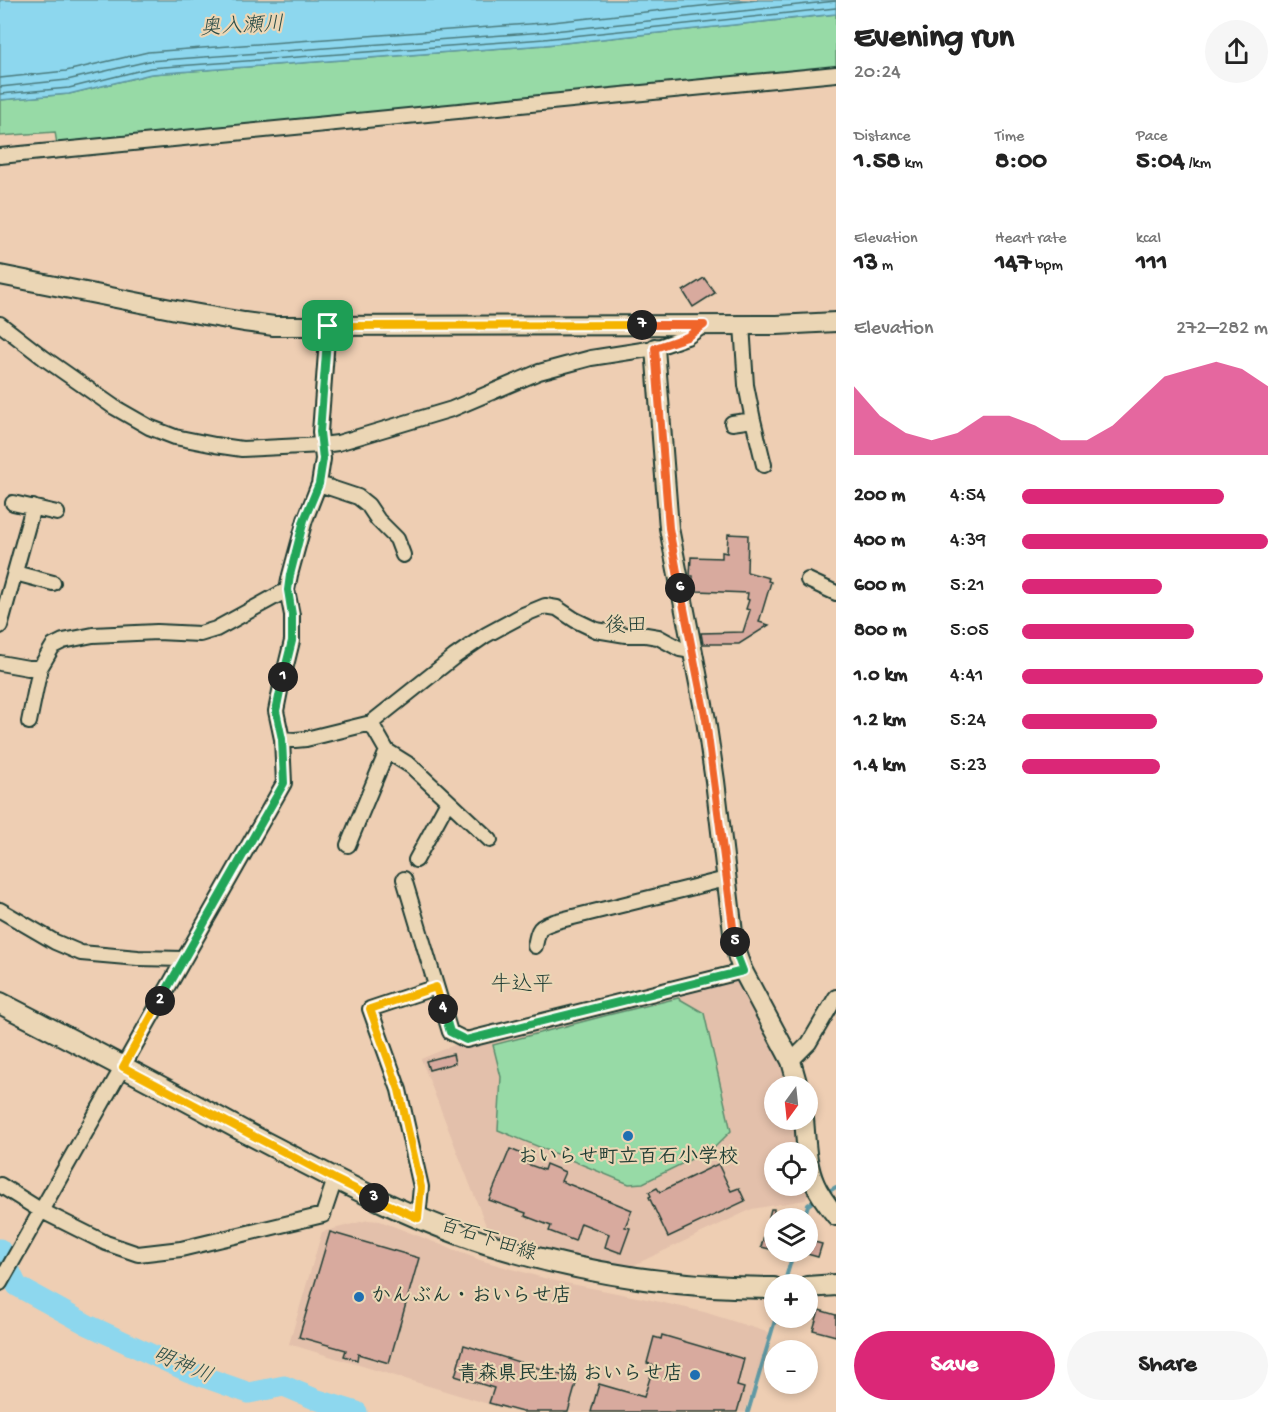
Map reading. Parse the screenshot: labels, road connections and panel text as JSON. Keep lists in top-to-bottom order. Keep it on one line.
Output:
{"streets":{"main road":["百石下田線"]},"districts":["後田","牛込平"],"water":["奥入瀬川","明神川"],"places":["おいらせ町立百石小学校","かんぶん・おいらせ店","青森県民生協 おいらせ店"],"north":"bottom","page":{"heading":["Evening run","20:24"],"stats":[["Distance","1.58 km"],["Time","8:00"],["Pace","5:04 /km"],["Elevation","13 m"],["Heart rate","147 bpm"],["kcal","111"]],"chart":["Elevation","272–282 m"],"pins":["7","6","1","5","2","4","3"],"list":[{"name":"200 m","note":"4:54"},{"name":"400 m","note":"4:39"},{"name":"600 m","note":"5:21"},{"name":"800 m","note":"5:05"},{"name":"1.0 km","note":"4:41"},{"name":"1.2 km","note":"5:24"},{"name":"1.4 km","note":"5:23"}],"map_buttons":["+","−"],"buttons":["Save","Share"]}}
